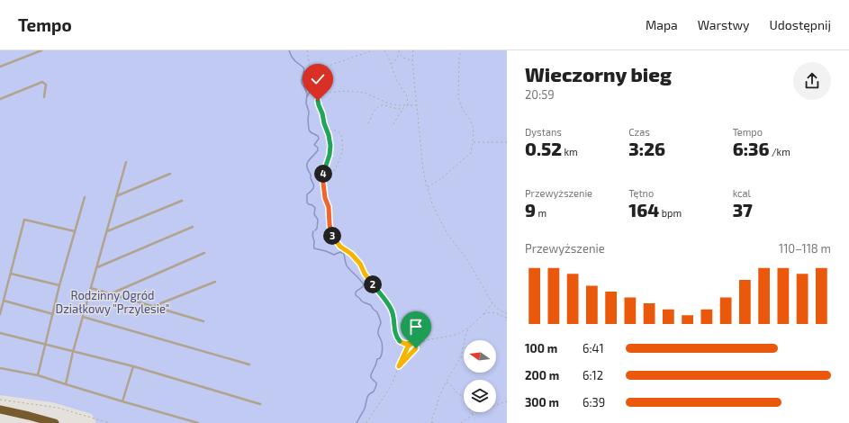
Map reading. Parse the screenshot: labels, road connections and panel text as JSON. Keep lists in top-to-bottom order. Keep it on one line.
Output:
{"parks":["Rodzinny Ogród Działkowy \"Przylesie\""],"north":"left","page":{"header":"Tempo","nav":["Mapa","Warstwy","Udostępnij"],"heading":["Wieczorny bieg","20:59"],"stats":[["Dystans","0.52 km"],["Czas","3:26"],["Tempo","6:36 /km"],["Przewyższenie","9 m"],["Tętno","164 bpm"],["kcal","37"]],"pins":["4","3","2"],"chart":["Przewyższenie","110–118 m"],"list":[{"name":"100 m","note":"6:41"},{"name":"200 m","note":"6:12"},{"name":"300 m","note":"6:39"}]}}
